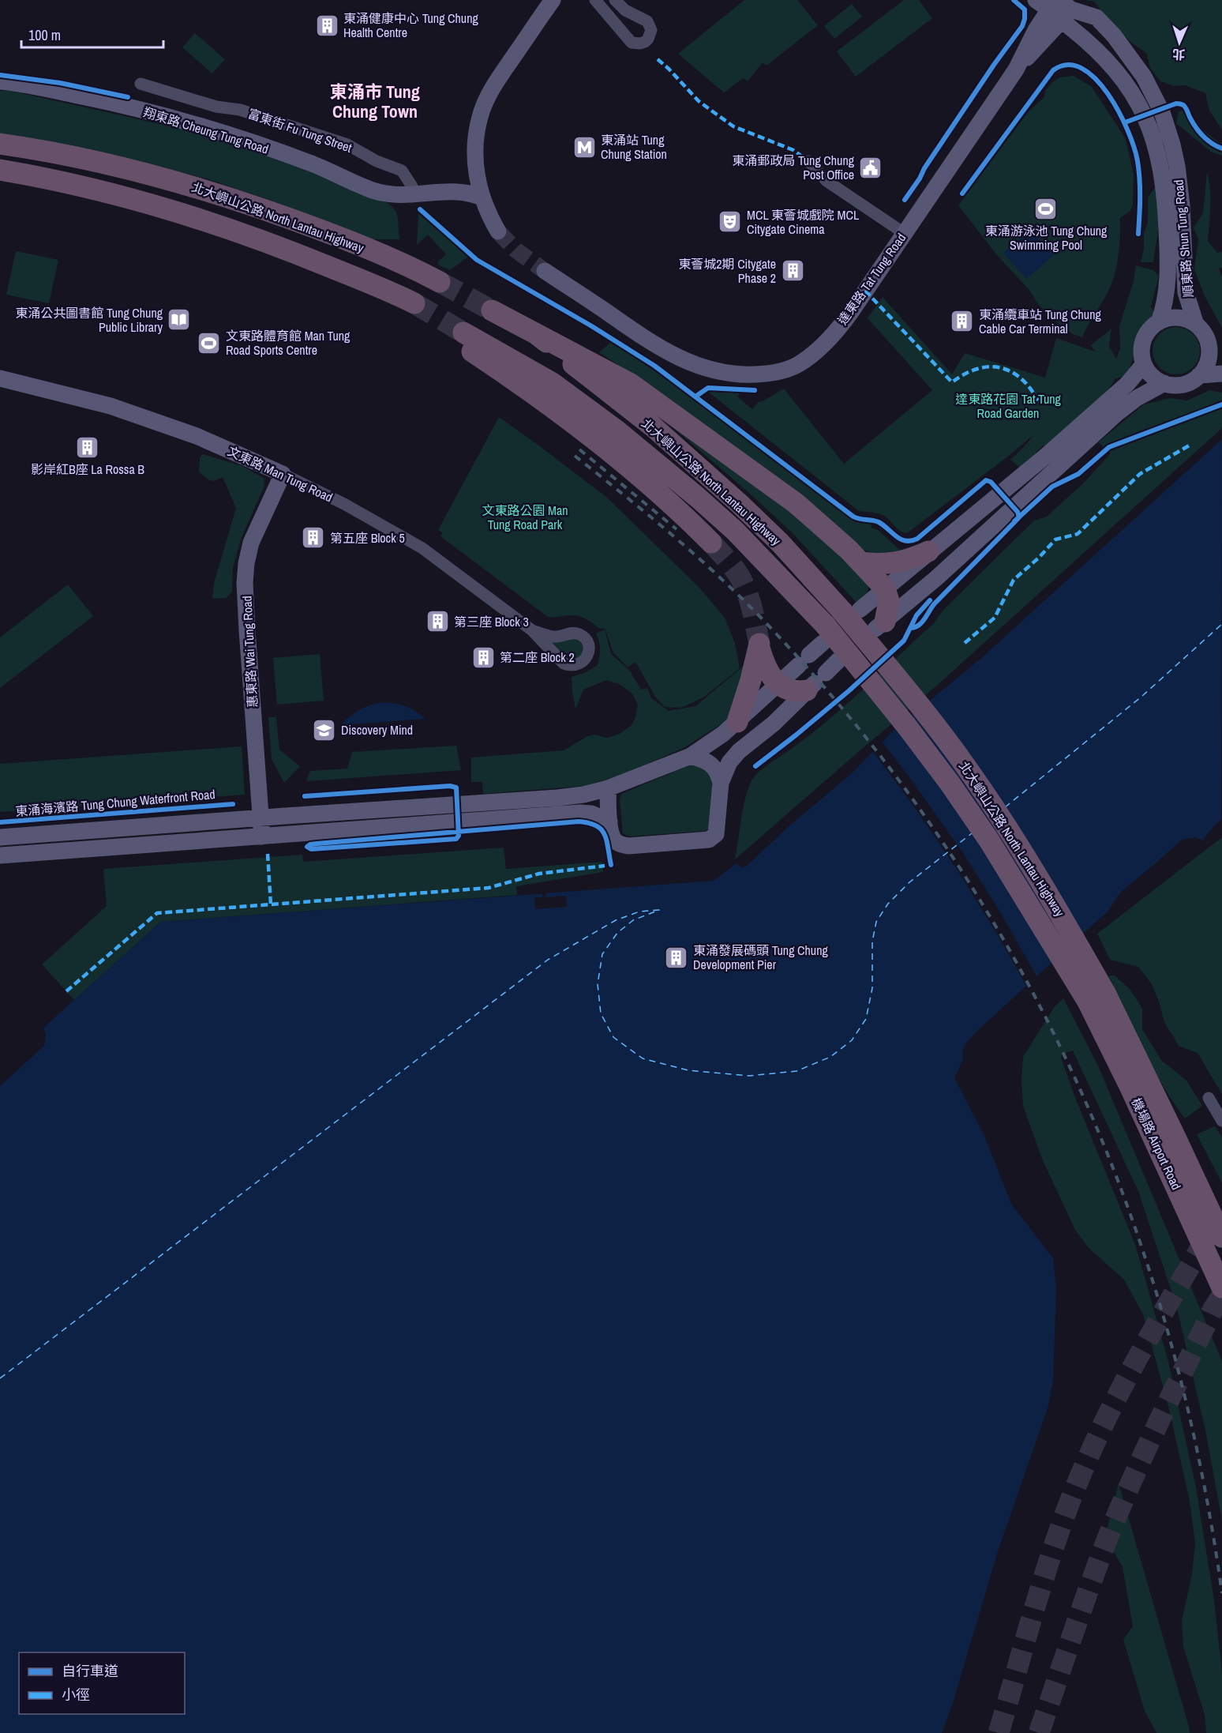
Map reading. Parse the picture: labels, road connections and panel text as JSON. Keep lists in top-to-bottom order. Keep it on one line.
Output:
{"streets":{"highway":["北大嶼山公路 North Lantau Highway","機場路 Airport Road"],"main road":["翔東路 Cheung Tung Road","順東路 Shun Tung Road","達東路 Tat Tung Road","文東路 Man Tung Road","惠東路 Wai Tung Road","東涌海濱路 Tung Chung Waterfront Road"],"street":["富東街 Fu Tung Street"]},"crossings":[["翔東路 Cheung Tung Road","富東街 Fu Tung Street"],["北大嶼山公路 North Lantau Highway","東涌海濱路 Tung Chung Waterfront Road"],["北大嶼山公路 North Lantau Highway","機場路 Airport Road"],["順東路 Shun Tung Road","達東路 Tat Tung Road"],["文東路 Man Tung Road","惠東路 Wai Tung Road"],["惠東路 Wai Tung Road","東涌海濱路 Tung Chung Waterfront Road"]],"districts":["東涌市 Tung Chung Town"],"parks":["達東路花園 Tat Tung Road Garden","文東路公園 Man Tung Road Park"],"places":{"building":["東涌健康中心 Tung Chung Health Centre","東薈城2期 Citygate Phase 2","東涌纜車站 Tung Chung Cable Car Terminal","影岸紅B座 La Rossa B","第五座 Block 5","第三座 Block 3","第二座 Block 2","東涌發展碼頭 Tung Chung Development Pier"],"metro station":["東涌站 Tung Chung Station"],"public building":["東涌郵政局 Tung Chung Post Office"],"sports":["東涌游泳池 Tung Chung Swimming Pool","文東路體育館 Man Tung Road Sports Centre"],"theatre":["MCL 東薈城戲院 MCL Citygate Cinema"],"library":["東涌公共圖書館 Tung Chung Public Library"],"school or university":["Discovery Mind"]},"legend":["自行車道","小徑"],"scale_bar":"100 m","north":"bottom"}
